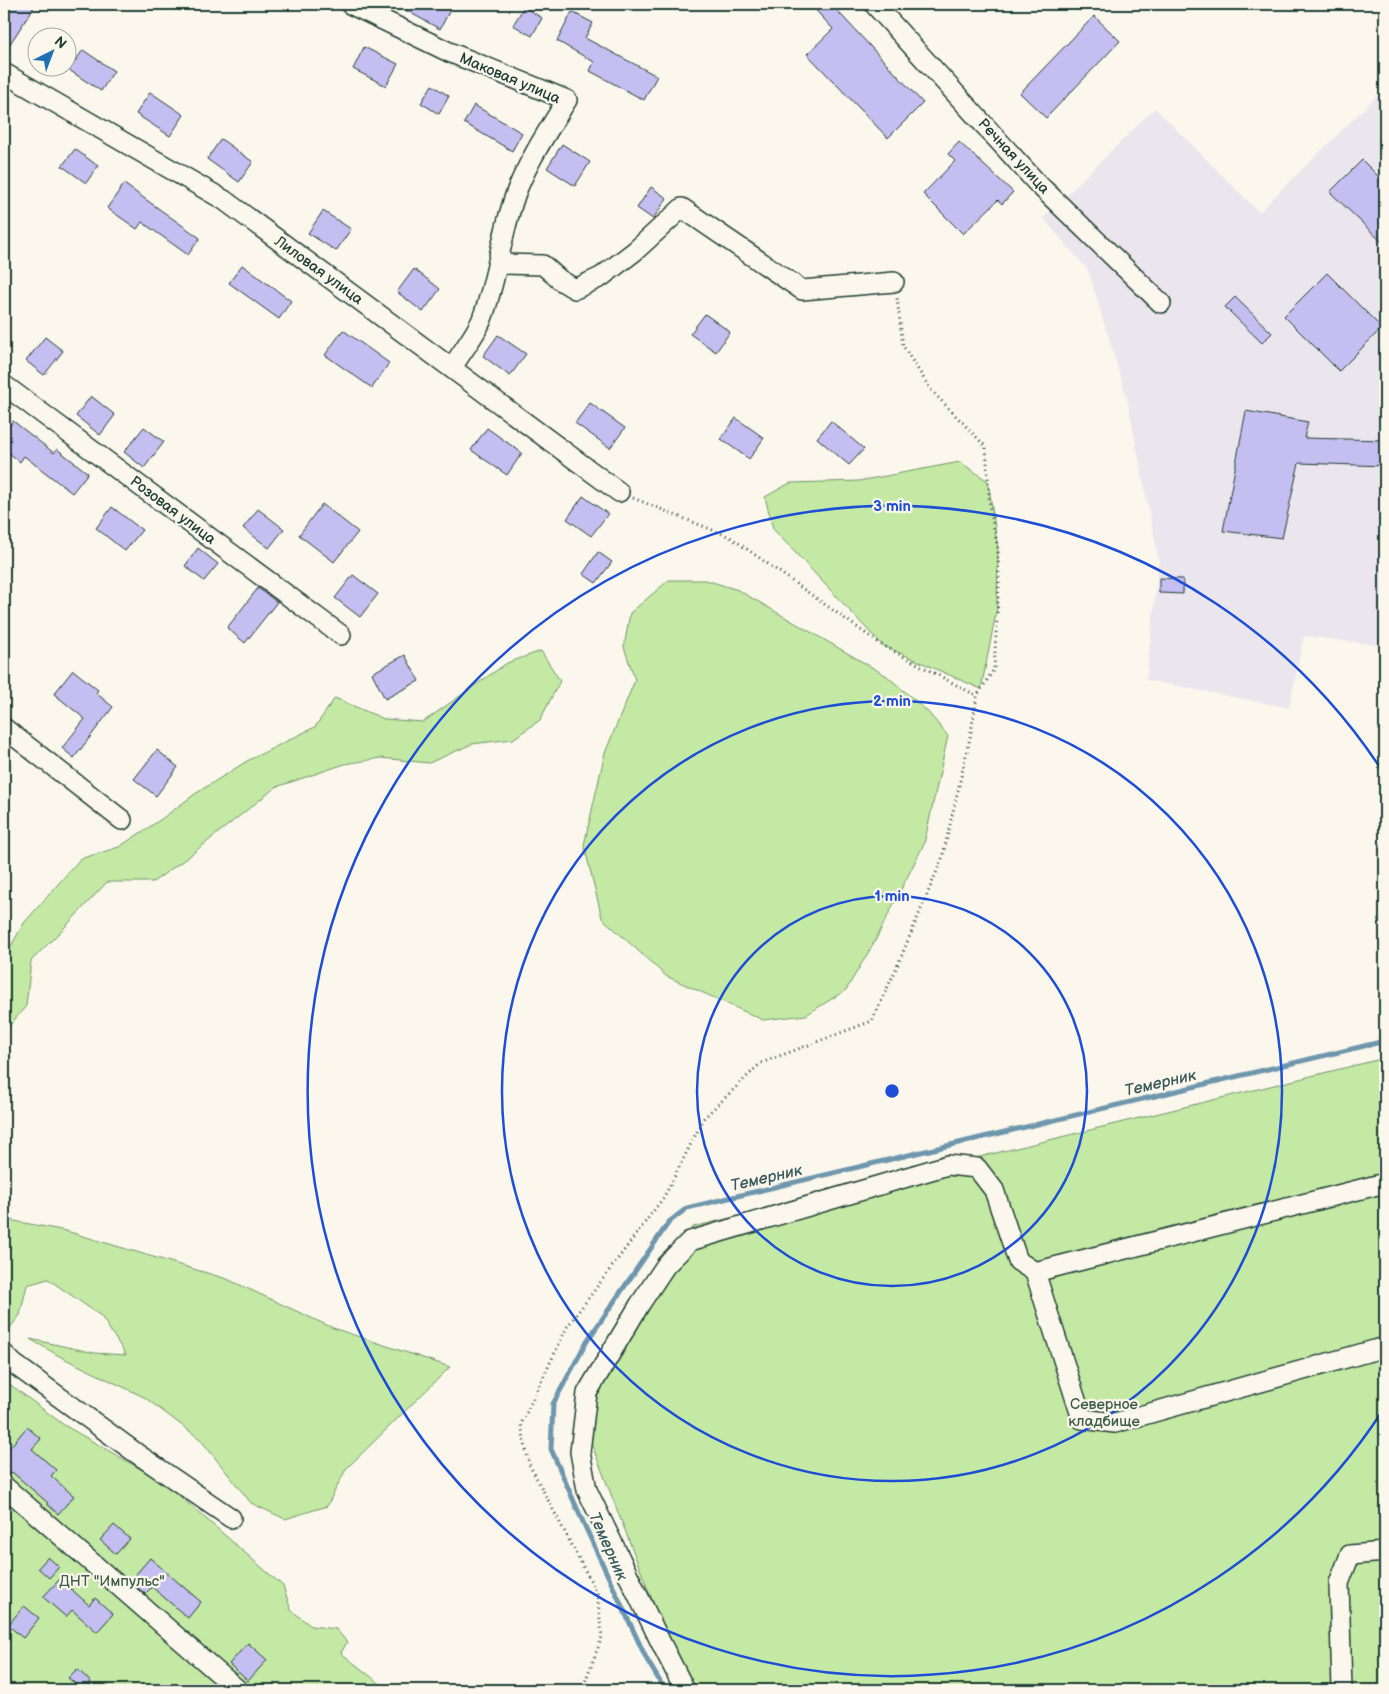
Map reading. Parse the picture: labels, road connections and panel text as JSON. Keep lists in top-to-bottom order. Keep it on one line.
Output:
{"streets":{"street":["Маковая улица","Речная улица","Лиловая улица","Розовая улица"]},"crossings":[["Маковая улица","Лиловая улица"]],"water":["Темерник"],"parks":["Северное кладбище","ДНТ \"Импульс\""],"north":"top right","rings":["3 min","2 min","1 min"]}
